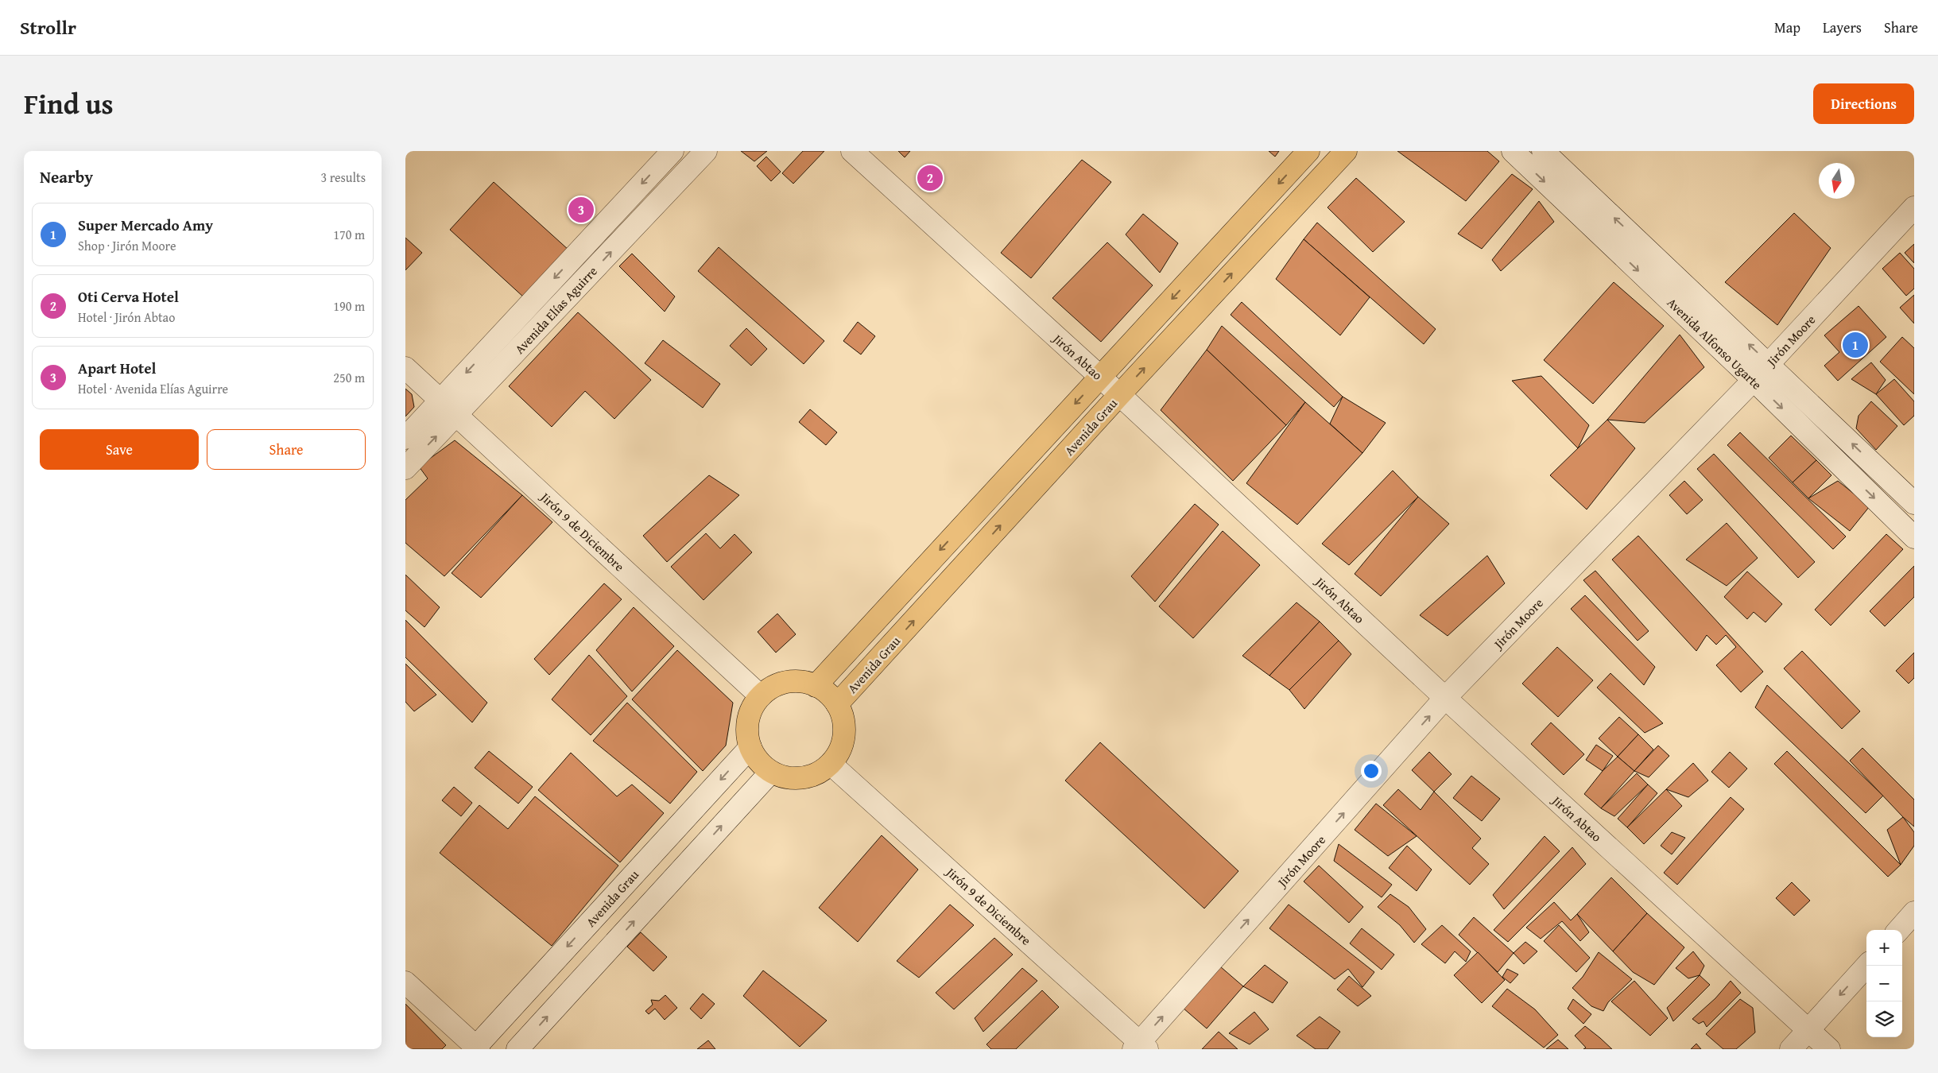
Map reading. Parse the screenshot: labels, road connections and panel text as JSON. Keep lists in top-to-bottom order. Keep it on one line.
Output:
{"streets":{"main road":["Avenida Grau"],"street":["Avenida Elías Aguirre","Jirón Moore","Avenida Alfonso Ugarte","Jirón Abtao","Jirón 9 de Diciembre"]},"crossings":[["Avenida Elías Aguirre","Jirón 9 de Diciembre"],["Jirón Moore","Avenida Alfonso Ugarte"],["Jirón Moore","Jirón Abtao"],["Jirón Moore","Jirón 9 de Diciembre"],["Jirón Abtao","Avenida Grau"],["Avenida Grau","Jirón 9 de Diciembre"]],"one_way":["Jirón Moore"],"north":"bottom","page":{"header":"Strollr","nav":["Map","Layers","Share"],"title":"Find us","buttons":["Directions",["Save","Share"]],"heading":["Nearby","3 results"],"pins":["2","3","1"],"list":[{"mark":"1","name":"Super Mercado Amy","note":"Shop · Jirón Moore","value":"170 m"},{"mark":"2","name":"Oti Cerva Hotel","note":"Hotel · Jirón Abtao","value":"190 m"},{"mark":"3","name":"Apart Hotel","note":"Hotel · Avenida Elías Aguirre","value":"250 m"}],"map_buttons":["+","−"]}}
